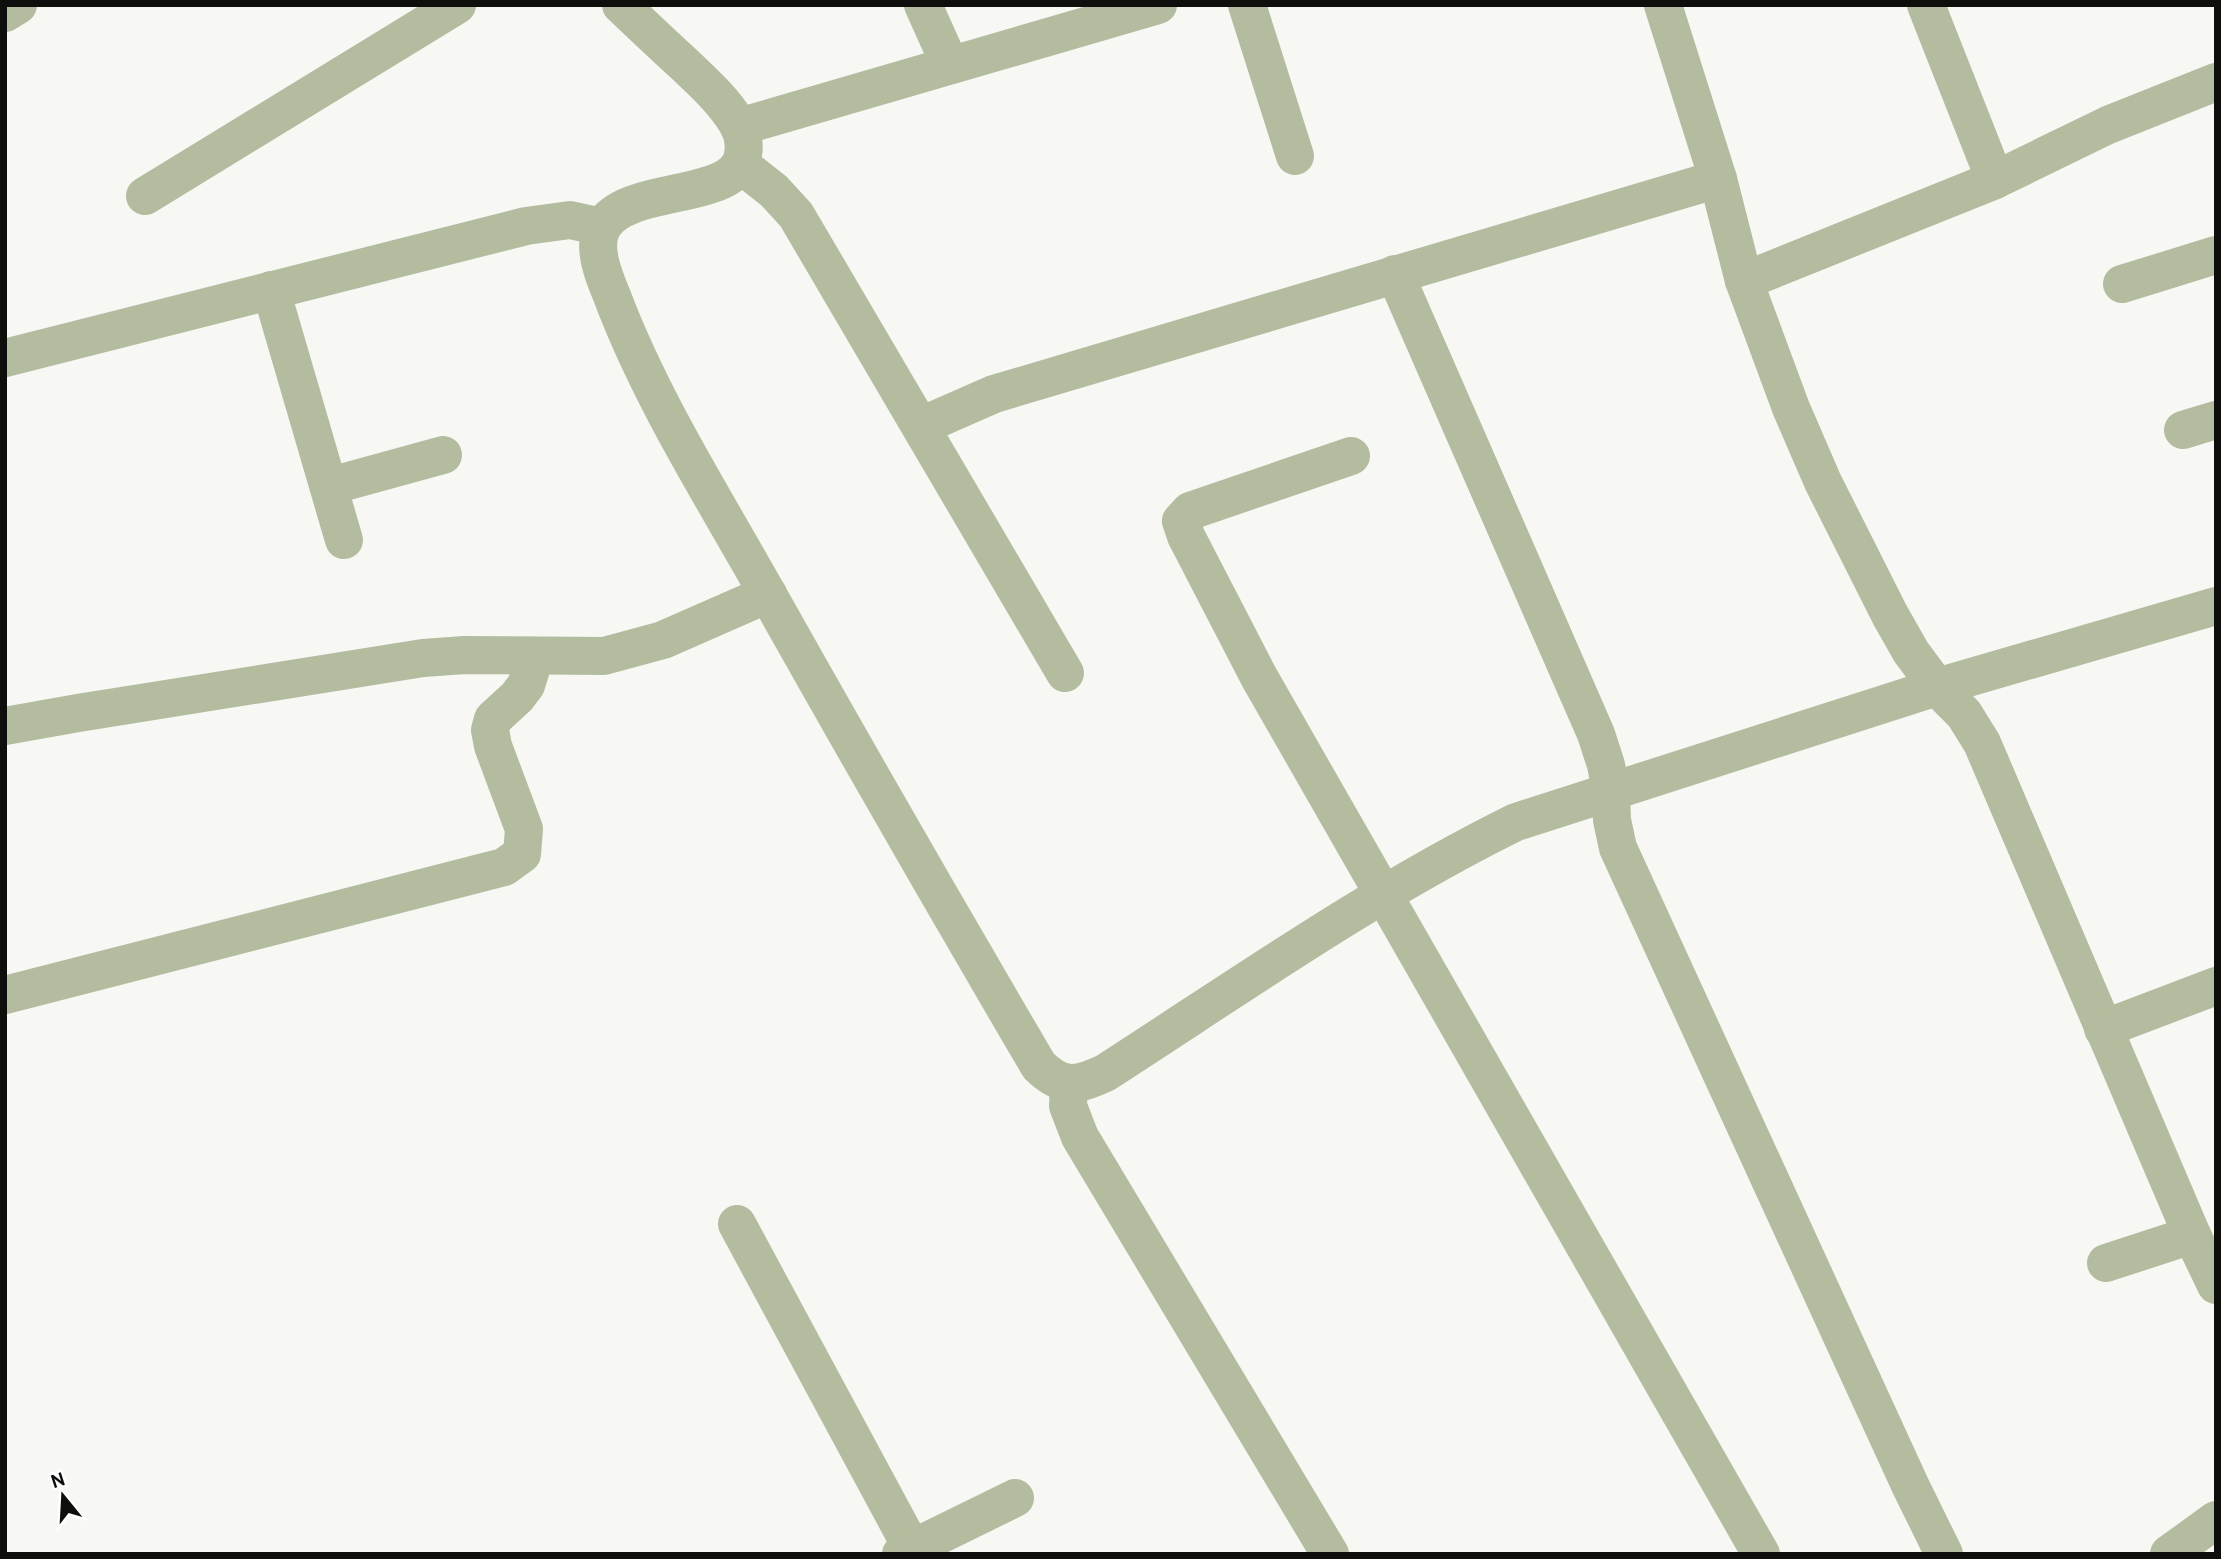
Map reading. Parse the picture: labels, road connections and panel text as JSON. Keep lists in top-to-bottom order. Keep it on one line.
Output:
{"north":"top"}
